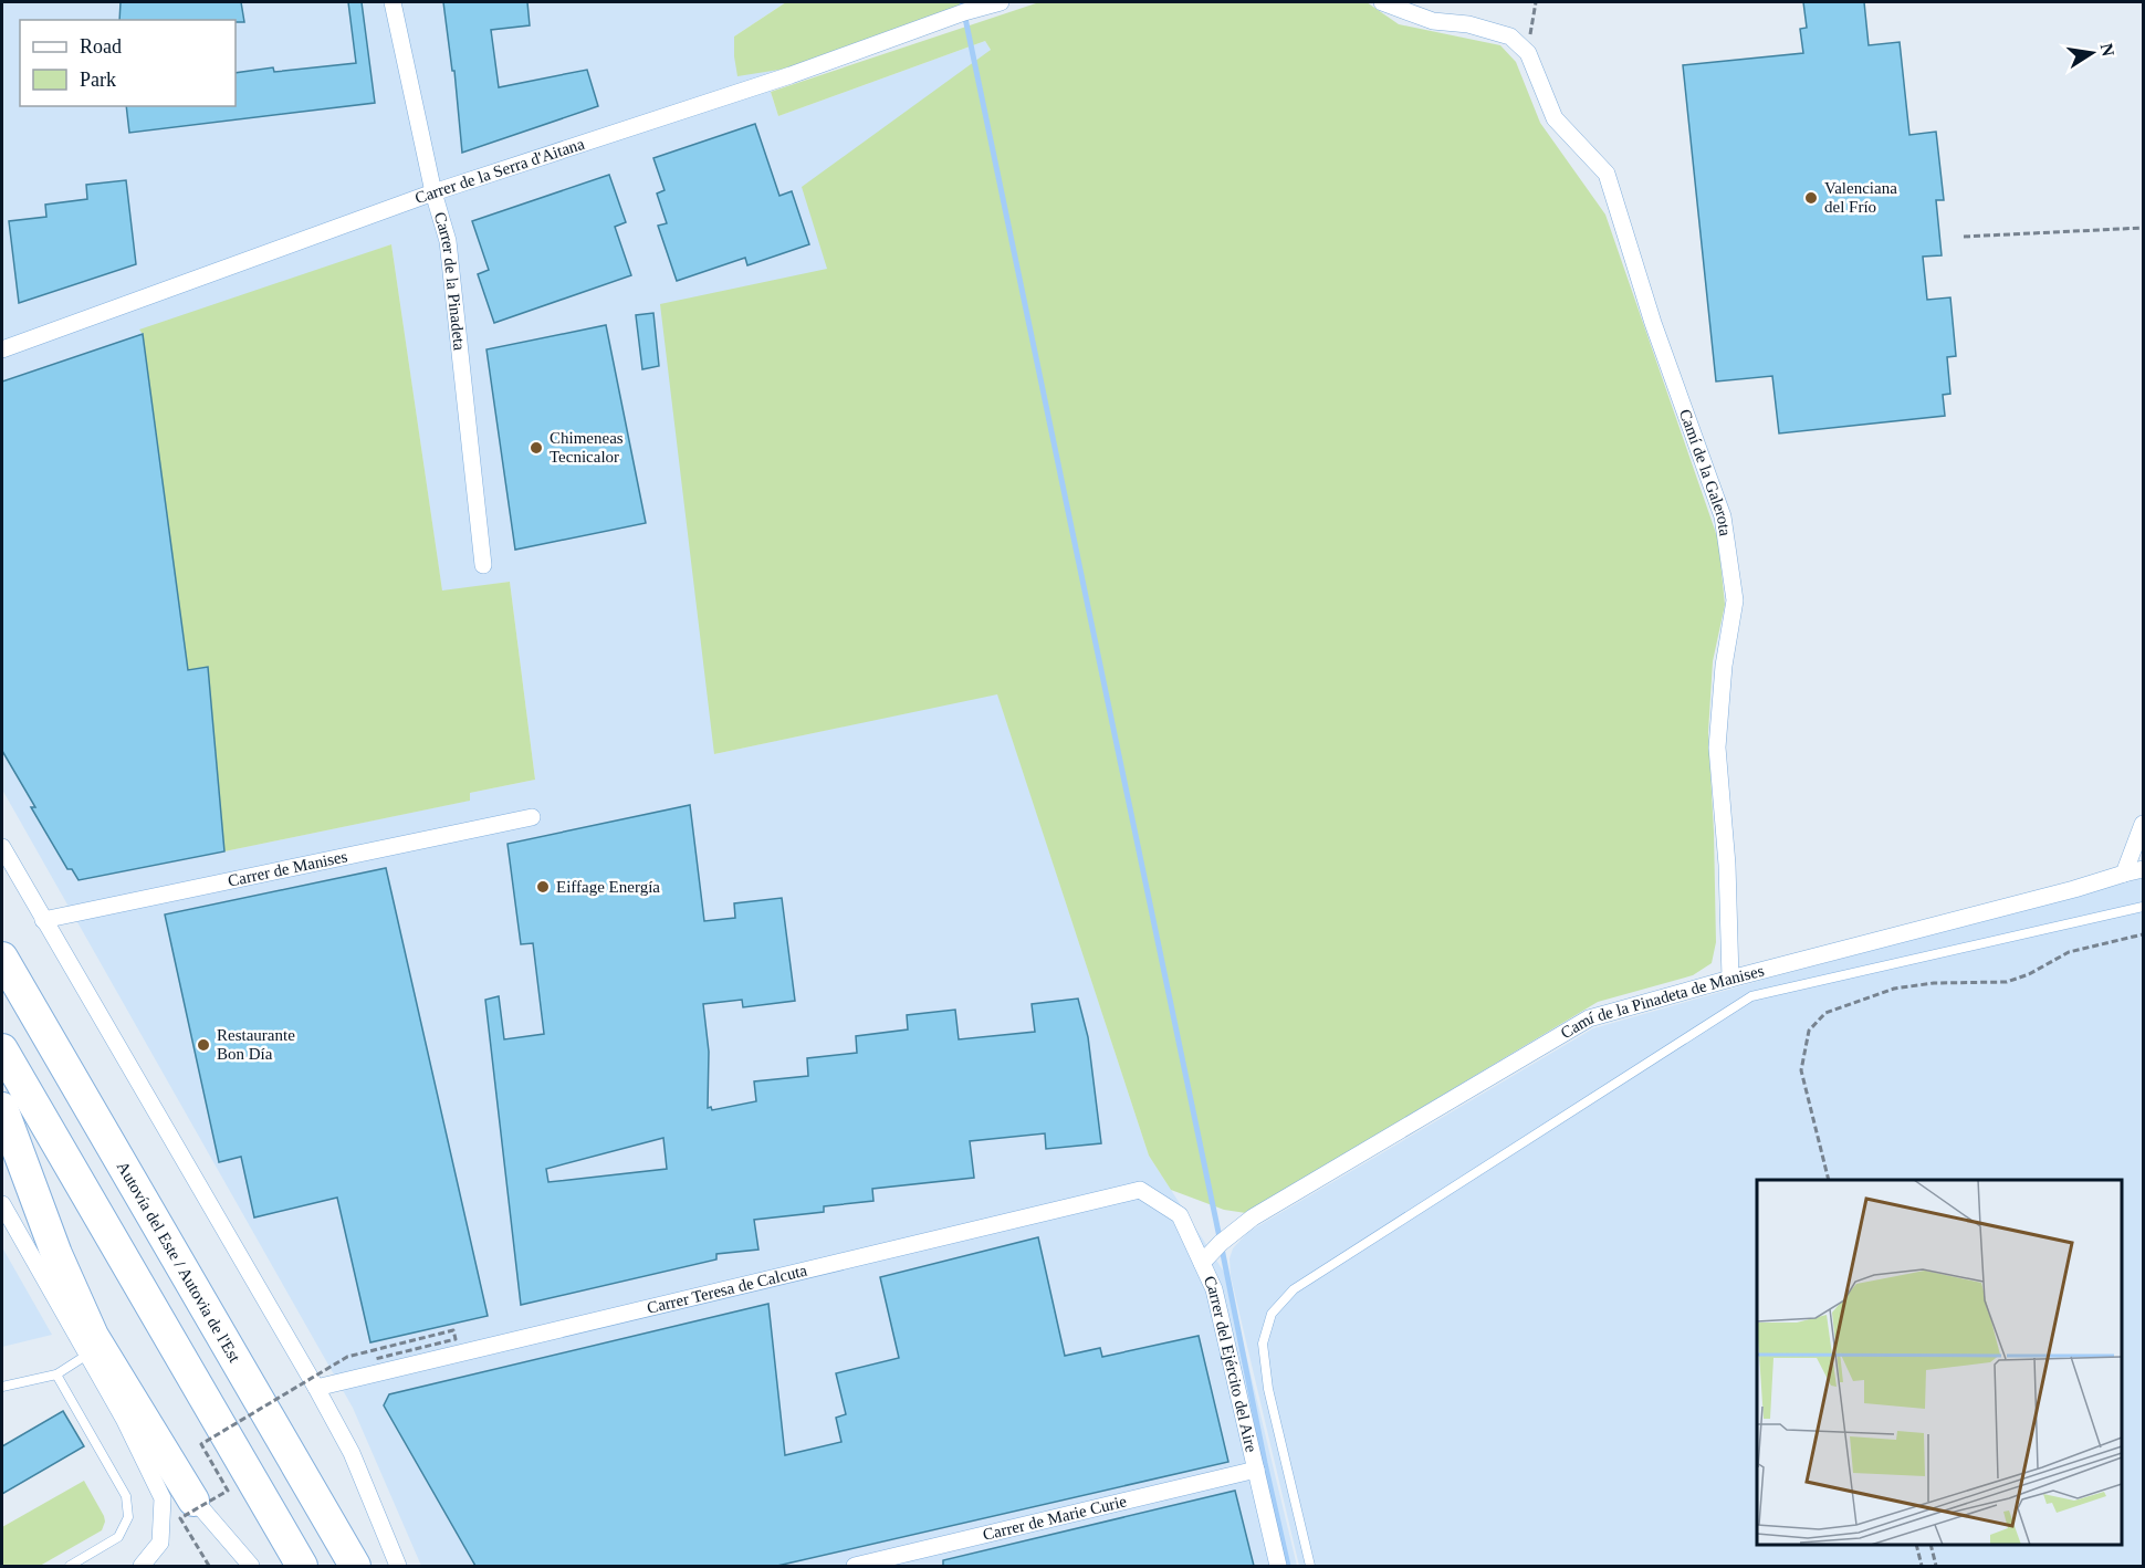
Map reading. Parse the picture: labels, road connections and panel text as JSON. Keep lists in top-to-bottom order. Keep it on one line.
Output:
{"streets":{"highway":["Autovía del Este / Autovia de l'Est"],"street":["Carrer de la Serra d'Aitana","Carrer de la Pinadeta","Camí de la Galerota","Carrer de Manises","Camí de la Pinadeta de Manises","Carrer Teresa de Calcuta","Carrer del Ejército del Aire","Carrer de Marie Curie"]},"crossings":[["Carrer de la Serra d'Aitana","Carrer de la Pinadeta"],["Camí de la Galerota","Camí de la Pinadeta de Manises"],["Camí de la Pinadeta de Manises","Carrer del Ejército del Aire"],["Carrer Teresa de Calcuta","Carrer del Ejército del Aire"],["Carrer del Ejército del Aire","Carrer de Marie Curie"]],"places":["Valenciana del Frío","Chimeneas Tecnicalor","Eiffage Energía","Restaurante Bon Día"],"legend":["Road","Park"],"north":"right"}
